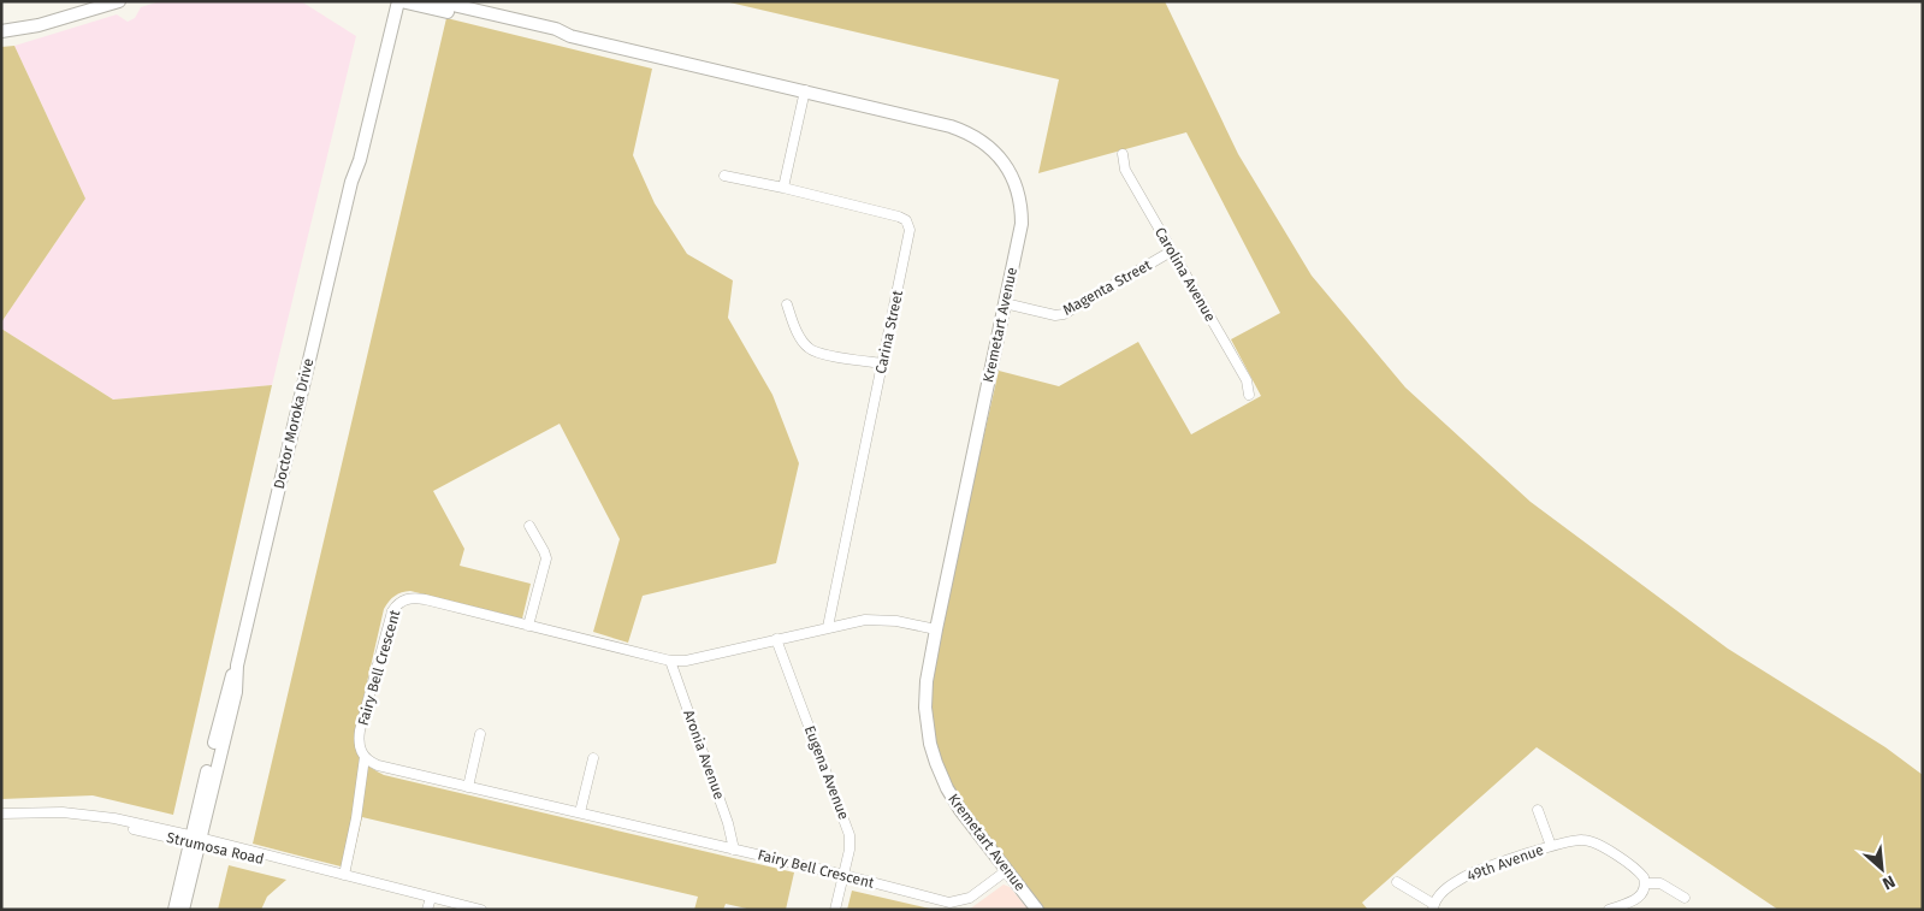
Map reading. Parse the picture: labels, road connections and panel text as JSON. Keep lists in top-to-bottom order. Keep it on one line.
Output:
{"streets":{"street":["Carolina Avenue","Magenta Street","Kremetart Avenue","Carina Street","Doctor Moroka Drive","Fairy Bell Crescent","Aronia Avenue","Eugena Avenue","Strumosa Road","49th Avenue"]},"crossings":[["Carolina Avenue","Magenta Street"],["Magenta Street","Kremetart Avenue"],["Kremetart Avenue","Doctor Moroka Drive"],["Kremetart Avenue","Fairy Bell Crescent"],["Carina Street","Fairy Bell Crescent"],["Doctor Moroka Drive","Strumosa Road"],["Fairy Bell Crescent","Aronia Avenue"],["Fairy Bell Crescent","Eugena Avenue"]],"north":"bottom right"}
